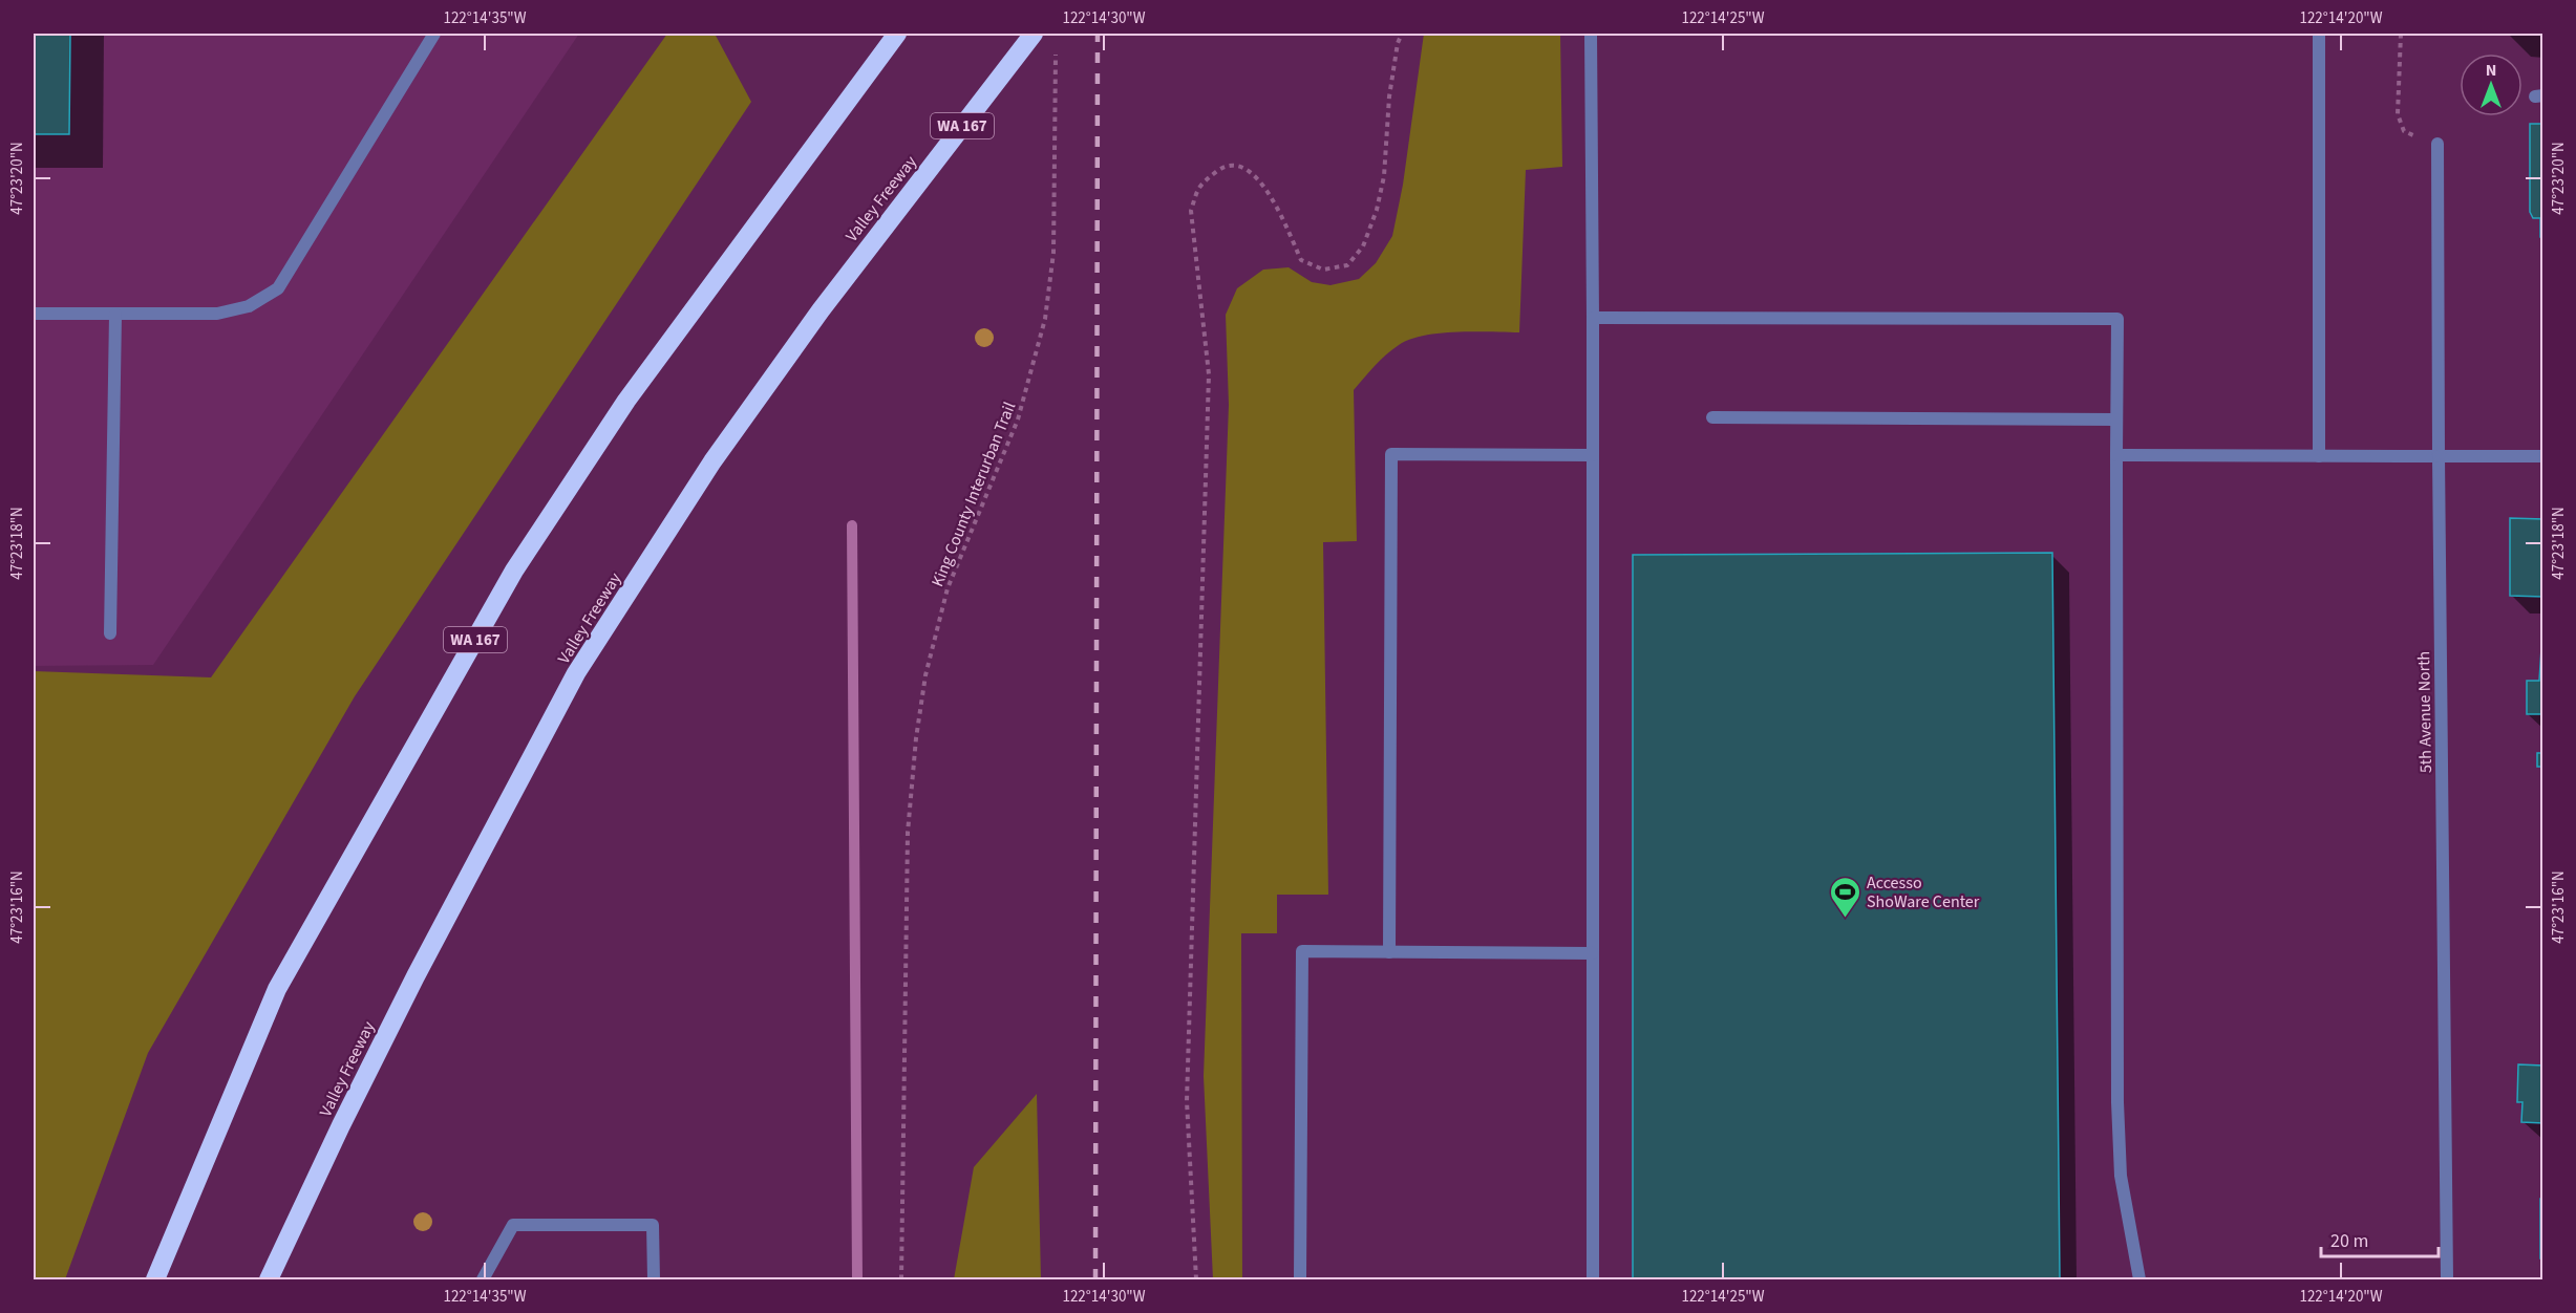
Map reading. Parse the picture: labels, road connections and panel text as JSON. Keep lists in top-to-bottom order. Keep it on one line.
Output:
{"streets":{"highway":["WA 167","Valley Freeway"],"street":["5th Avenue North"],"path":["King County Interurban Trail"]},"places":{"sports":["Accesso ShoWare Center"]},"scale_bar":"20 m","north":"top","coordinates":["122°14'35\"W","122°14'30\"W","122°14'25\"W","122°14'20\"W","47°23'20\"N","47°23'18\"N","47°23'16\"N"]}
